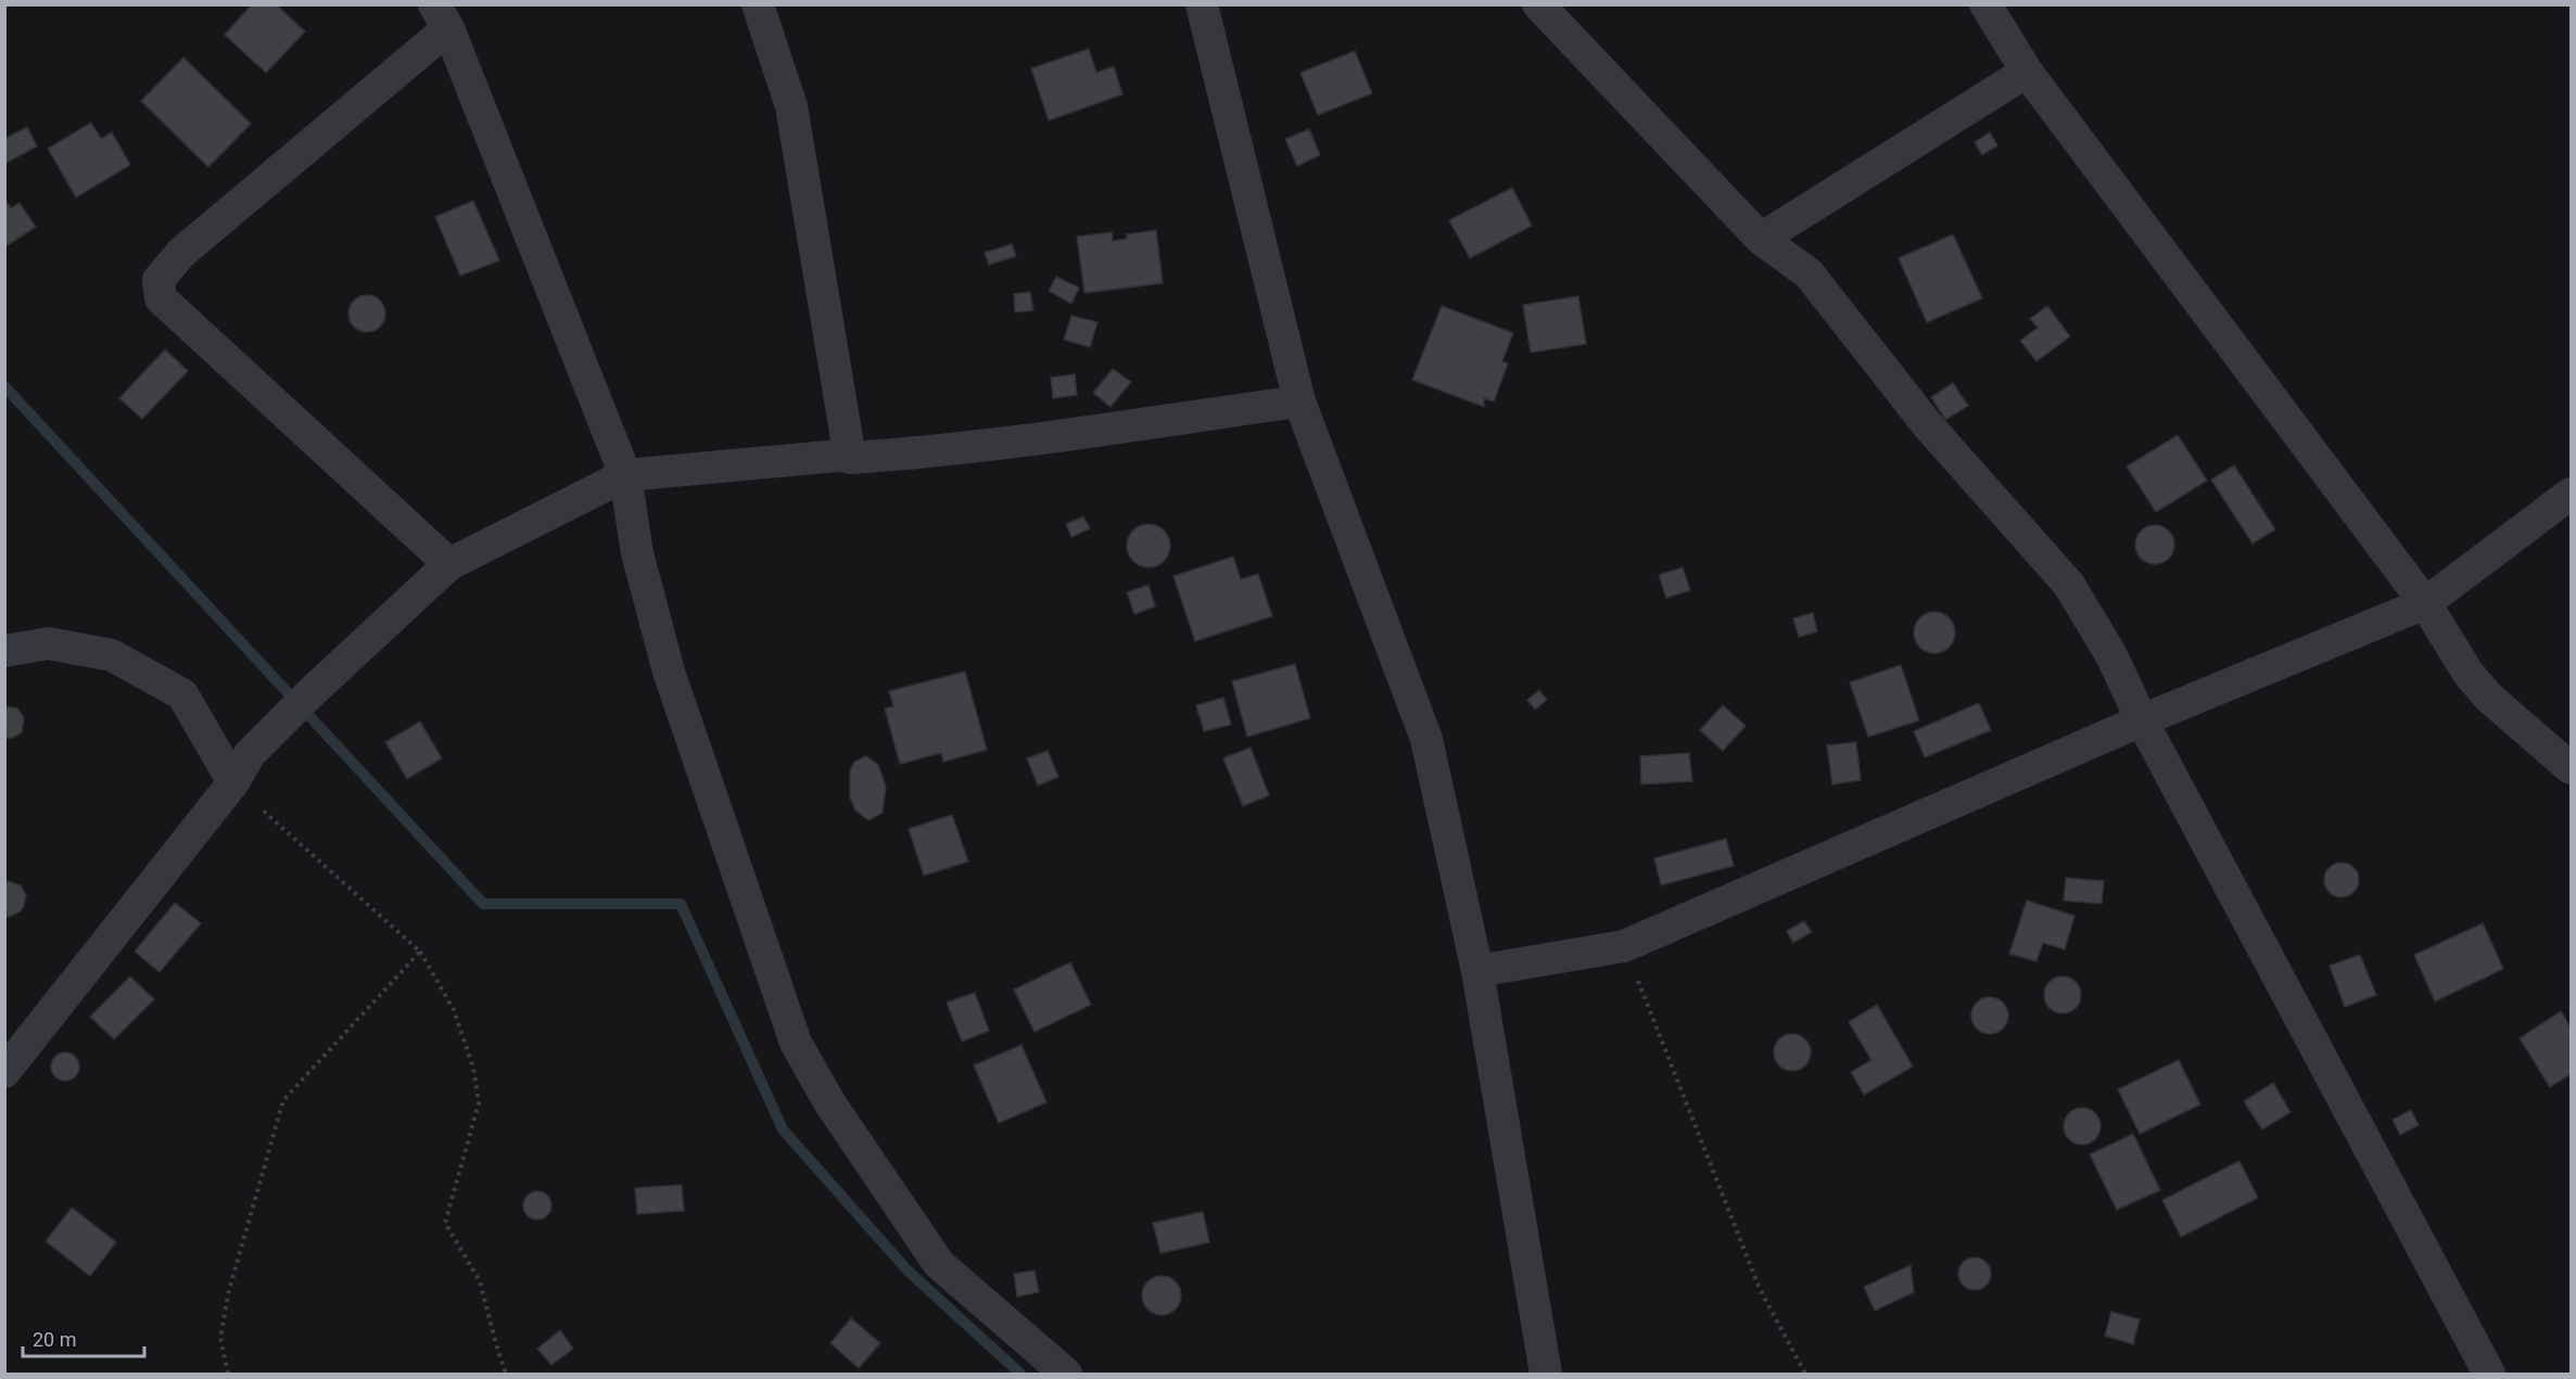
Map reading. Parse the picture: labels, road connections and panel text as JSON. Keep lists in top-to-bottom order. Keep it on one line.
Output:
{"scale_bar":"20 m"}
